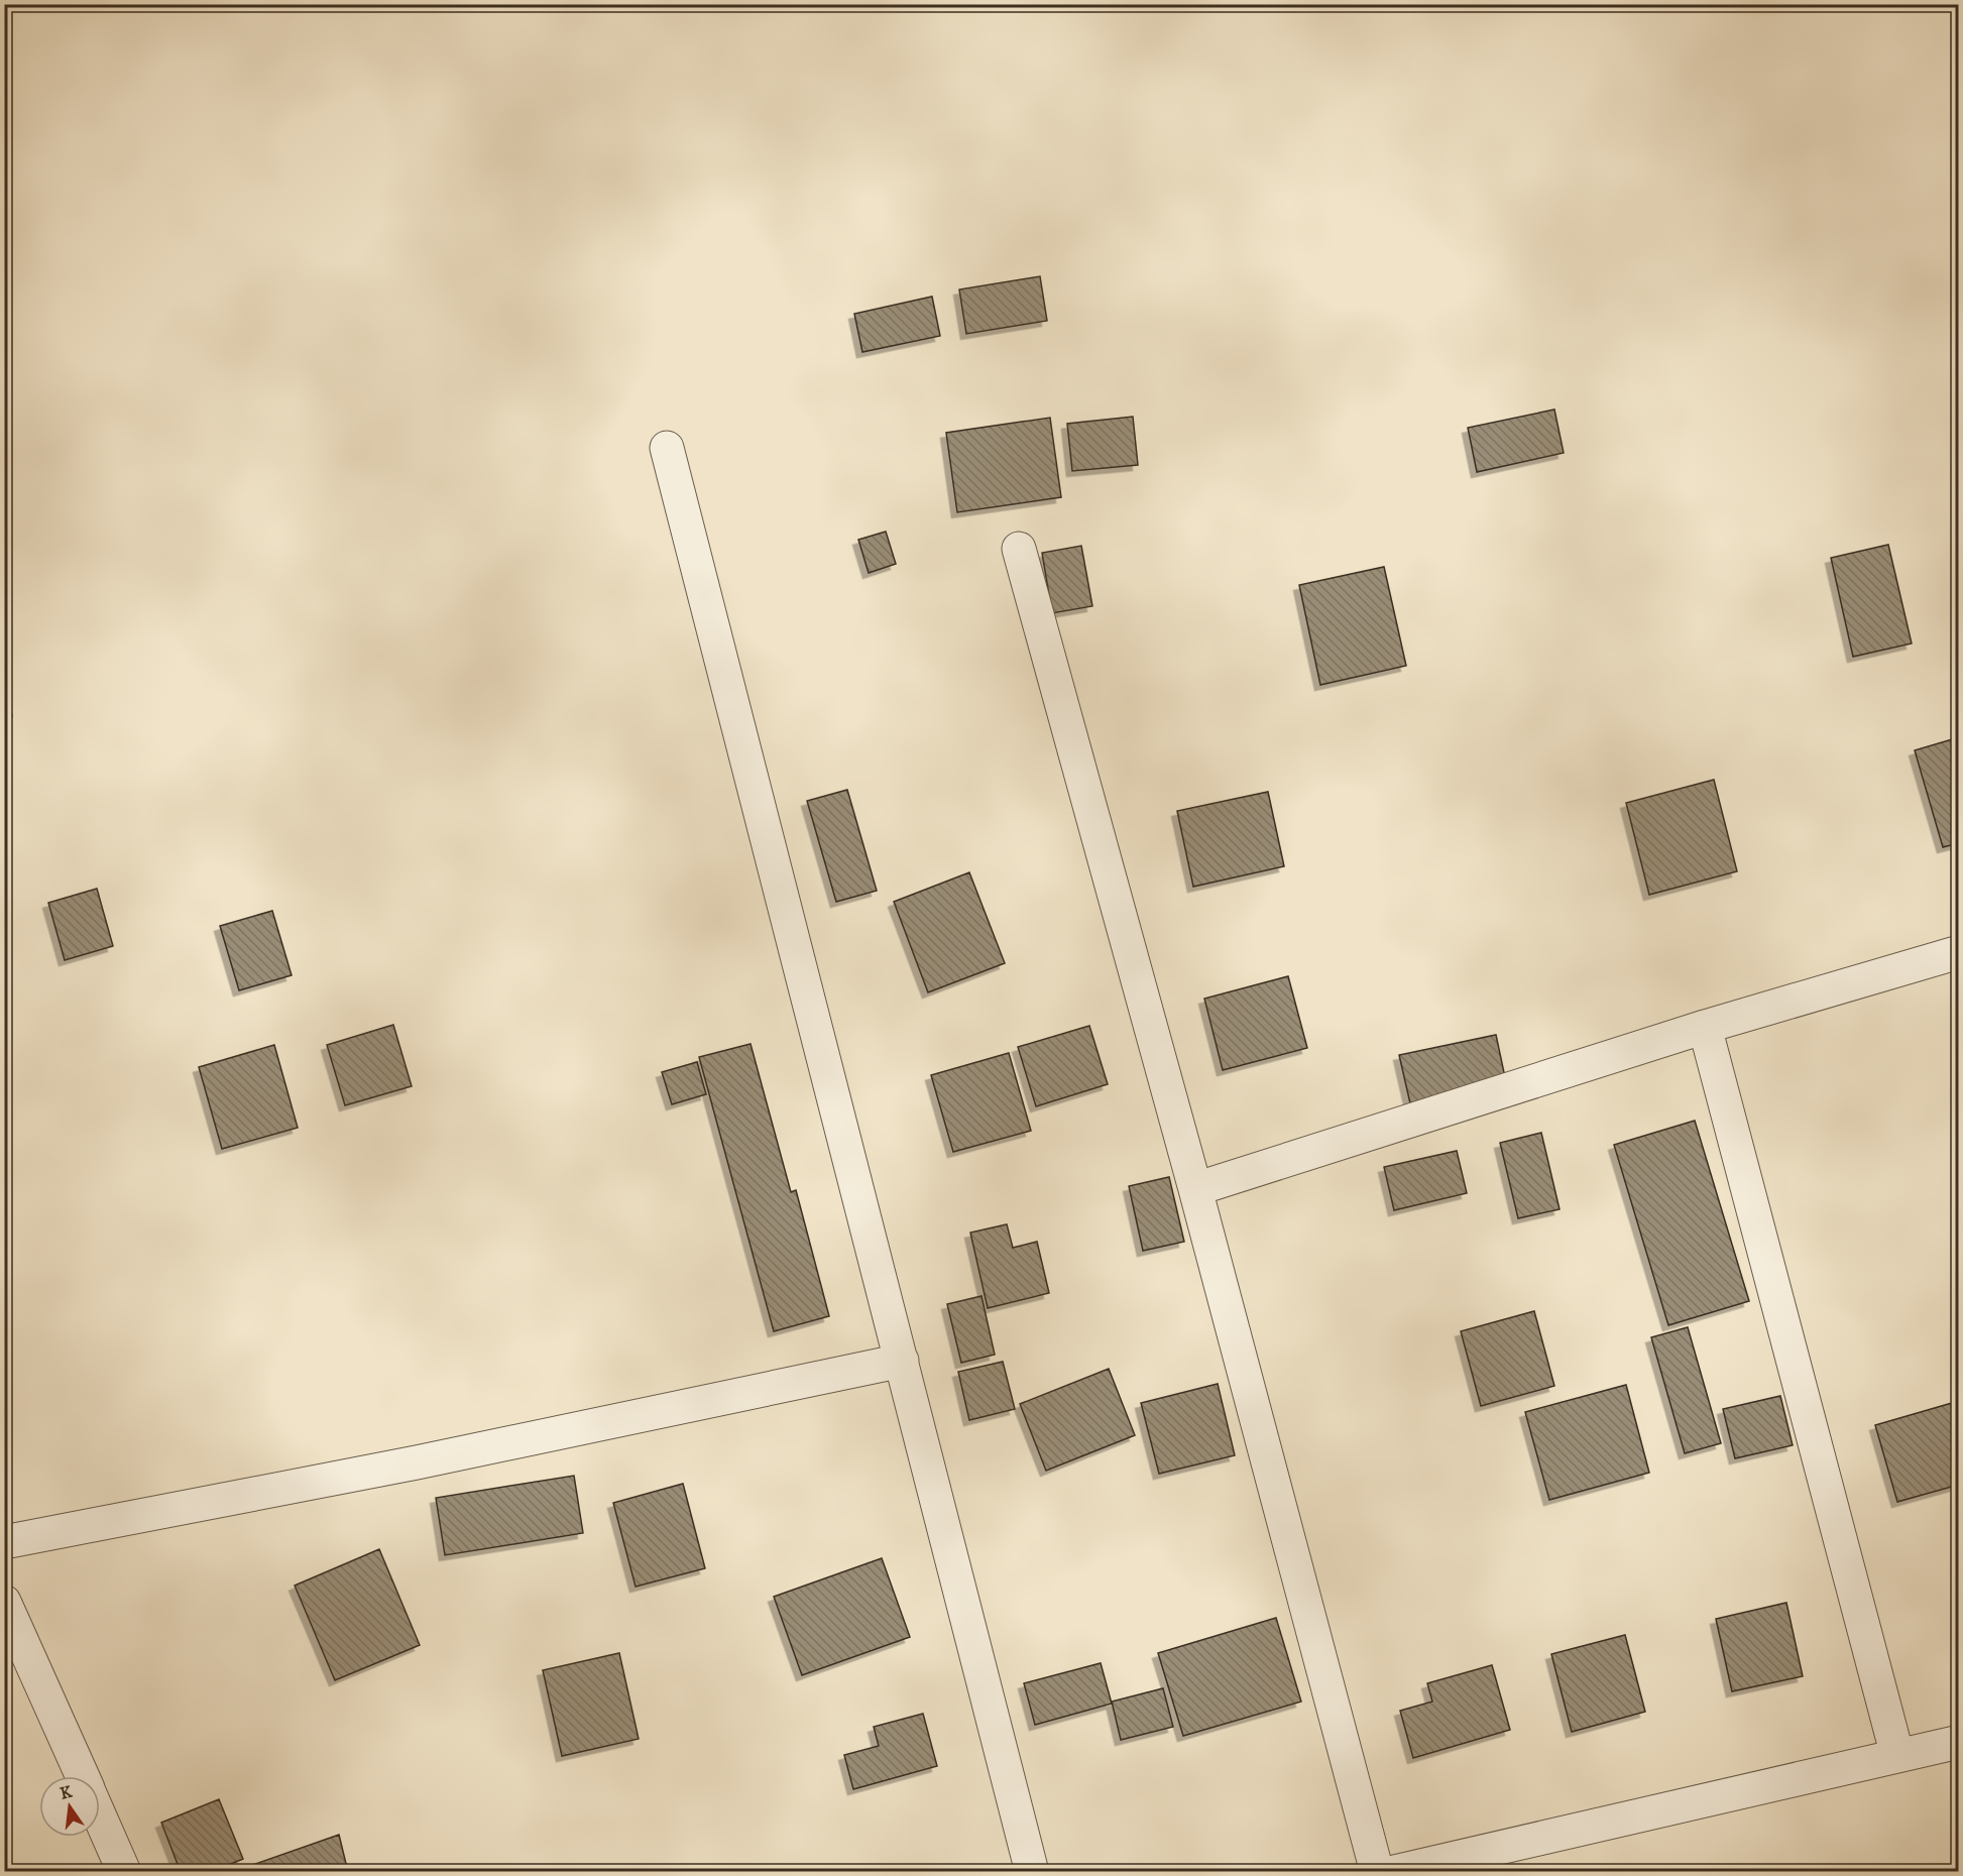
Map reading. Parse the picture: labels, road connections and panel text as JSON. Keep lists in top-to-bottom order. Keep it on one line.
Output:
{"north":"top"}
